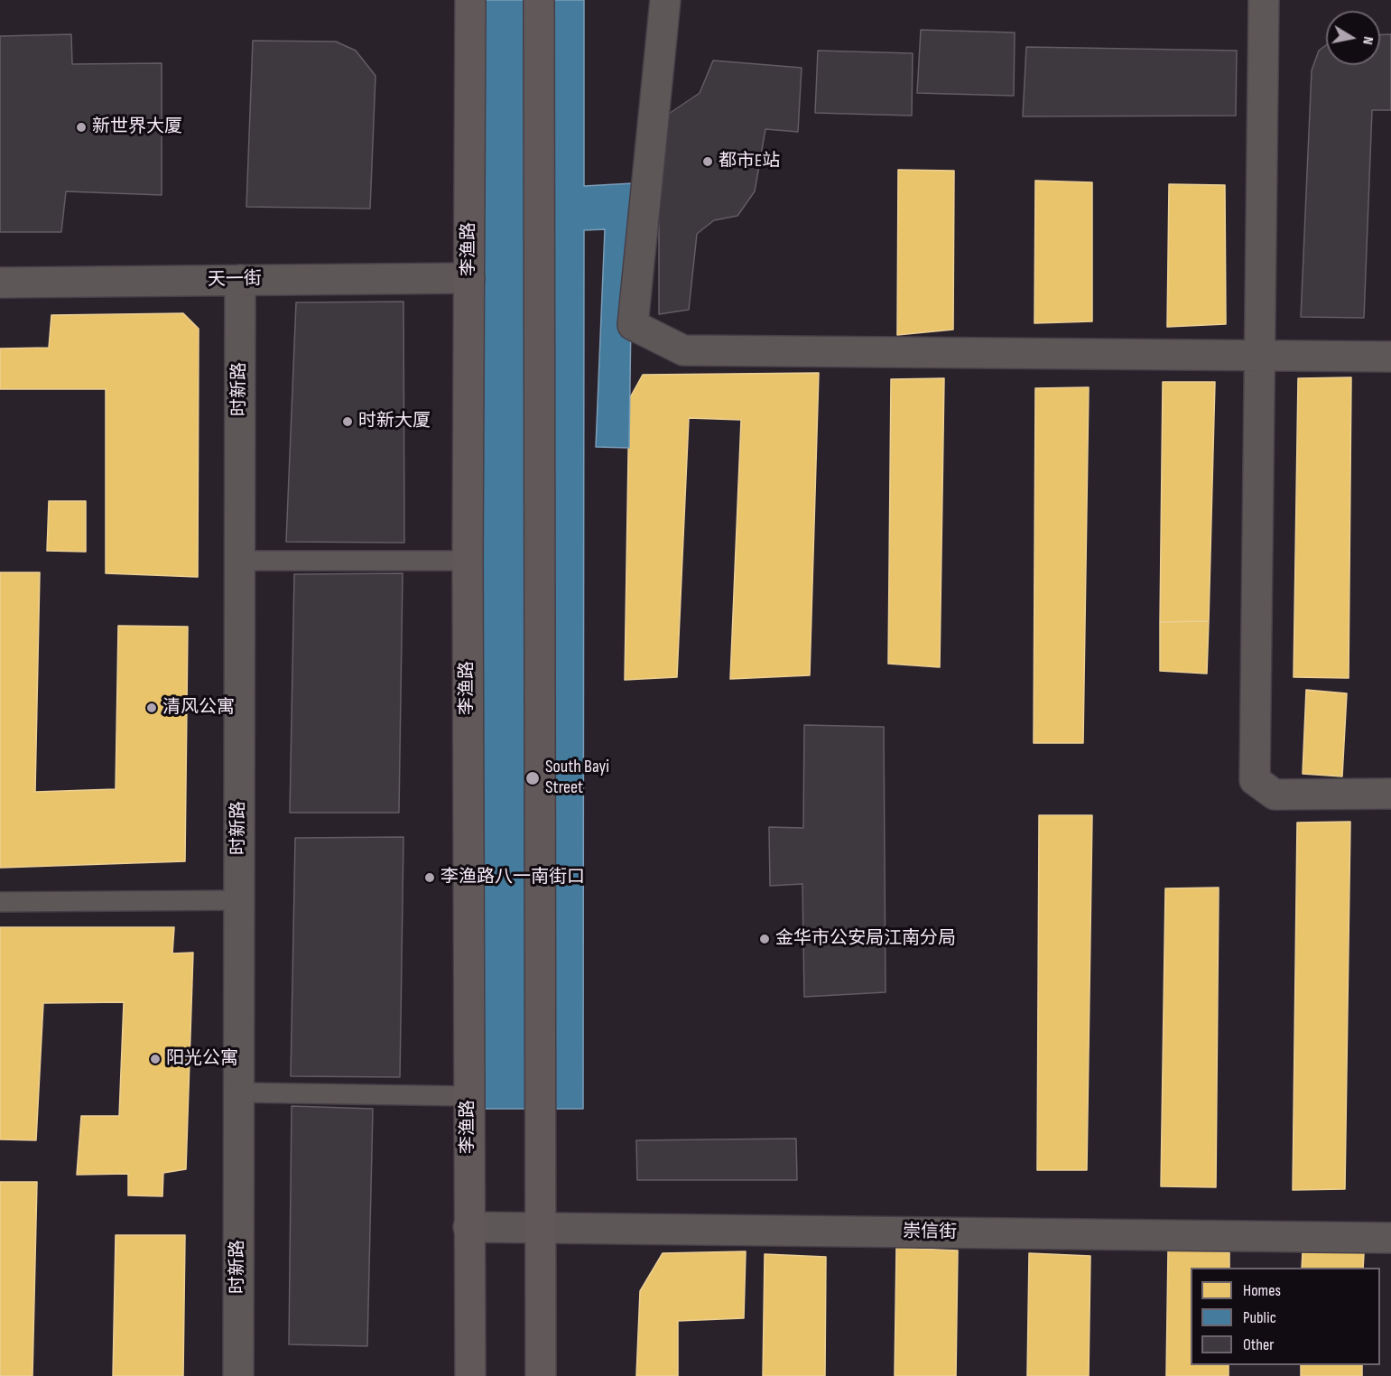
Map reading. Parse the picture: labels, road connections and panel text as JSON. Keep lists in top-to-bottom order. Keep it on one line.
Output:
{"streets":{"main road":["李渔路"],"street":["天一街","时新路","崇信街"]},"crossings":[["李渔路","天一街"],["李渔路","崇信街"],["天一街","时新路"]],"places":["新世界大厦","都市E站","时新大厦","清风公寓","South Bayi Street","李渔路八一南街口","金华市公安局江南分局","阳光公寓"],"legend":["Homes","Public","Other"],"north":"right"}
